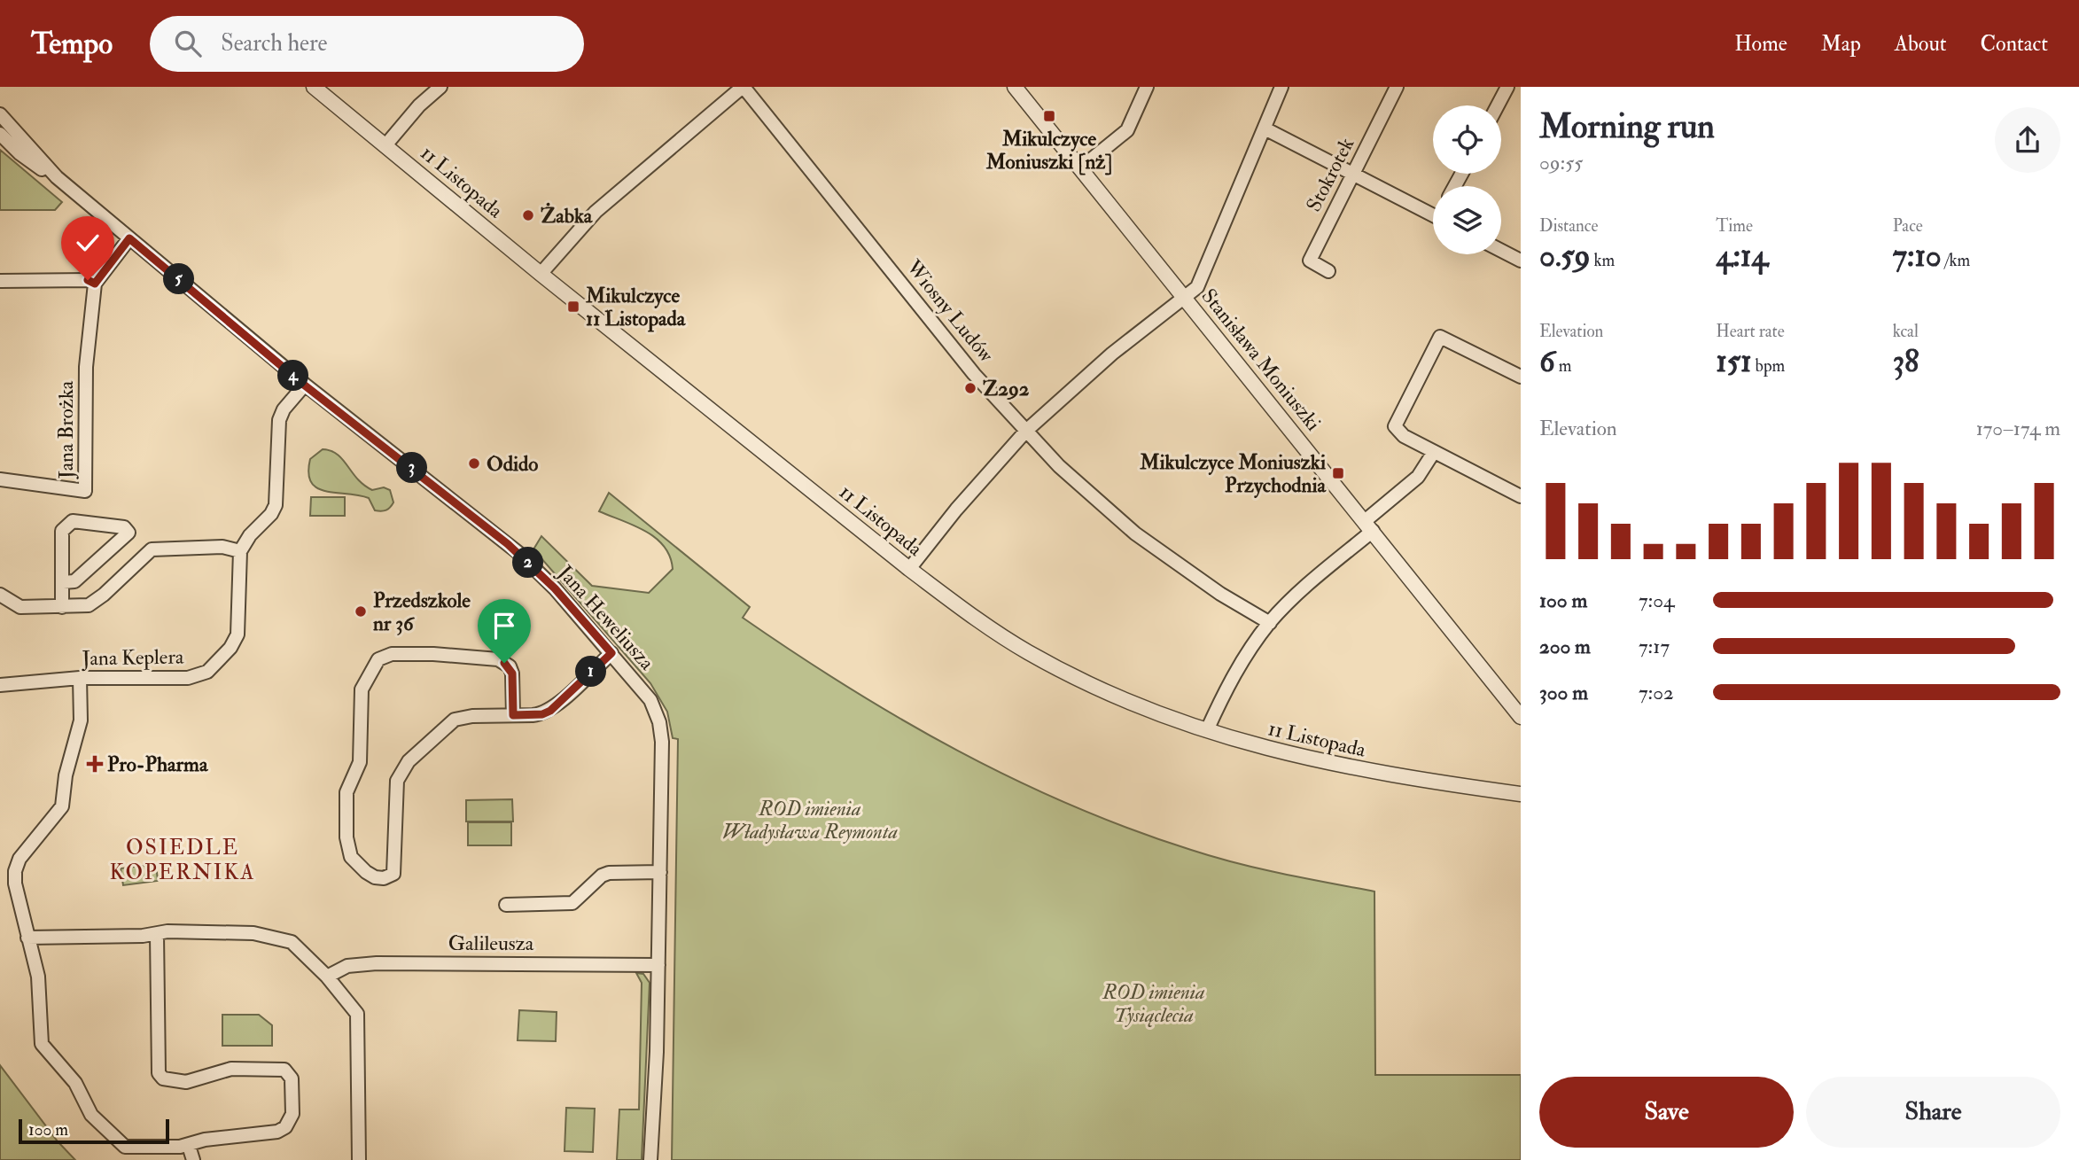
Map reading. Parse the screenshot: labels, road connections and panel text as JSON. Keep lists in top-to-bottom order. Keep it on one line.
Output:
{"streets":{"street":["Stokrotek","11 Listopada","Wiosny Ludów","Stanisława Moniuszki","Jana Brożka","Jana Heweliusza","Jana Keplera","Galileusza"]},"crossings":[["Jana Heweliusza","Galileusza"]],"districts":["OSIEDLE KOPERNIKA"],"parks":["ROD imienia Władysława Reymonta","ROD imienia Tysiąclecia"],"places":{"transit":["Mikulczyce Moniuszki [nż]","Mikulczyce 11 Listopada","Mikulczyce Moniuszki Przychodnia"],"other":["Żabka","Z292","Odido","Przedszkole nr 36"],"health":["Pro-Pharma"]},"scale_bar":"100 m","page":{"header":"Tempo","search":"Search here","nav":["Home","Map","About","Contact"],"heading":["Morning run","09:55"],"stats":[["Distance","0.59 km"],["Time","4:14"],["Pace","7:10 /km"],["Elevation","6 m"],["Heart rate","151 bpm"],["kcal","38"]],"pins":["5","4","3","2","1"],"chart":["Elevation","170–174 m"],"list":[{"name":"100 m","note":"7:04"},{"name":"200 m","note":"7:17"},{"name":"300 m","note":"7:02"}],"buttons":["Save","Share"],"scale":"100 m"}}
